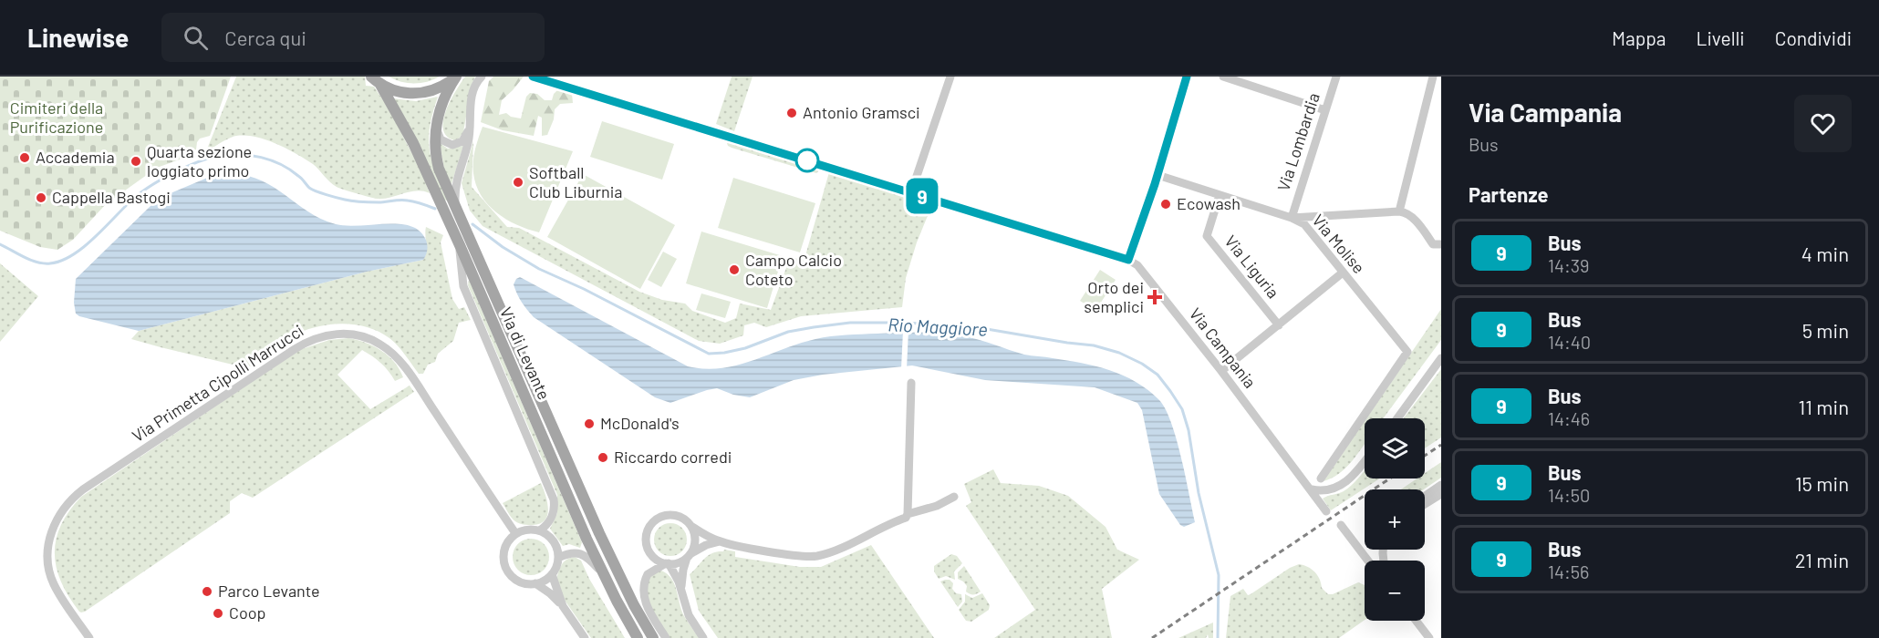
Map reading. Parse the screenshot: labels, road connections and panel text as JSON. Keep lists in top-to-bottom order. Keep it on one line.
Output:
{"streets":{"main road":["Via di Levante"],"street":["Via Lombardia","Via Molise","Via Liguria","Via Campania","Via Primetta Cipolli Marrucci"]},"crossings":[["Via Lombardia","Via Molise"],["Via Molise","Via Liguria"]],"water":["Rio Maggiore"],"parks":["Cimiteri della Purificazione"],"places":{"other":["Antonio Gramsci","Accademia","Quarta sezione loggiato primo","Softball Club Liburnia","Cappella Bastogi","Ecowash","Campo Calcio Coteto","McDonald's","Riccardo corredi","Parco Levante","Coop"],"health":["Orto dei semplici"]},"lines":["bus line 9"],"page":{"header":"Linewise","search":"Cerca qui","nav":["Mappa","Livelli","Condividi"],"on_map":"9","heading":[["Via Campania","Bus"],"Partenze"],"list":[{"mark":"9","name":"Bus","note":"14:39","value":"4 min"},{"mark":"9","name":"Bus","note":"14:40","value":"5 min"},{"mark":"9","name":"Bus","note":"14:46","value":"11 min"},{"mark":"9","name":"Bus","note":"14:50","value":"15 min"},{"mark":"9","name":"Bus","note":"14:56","value":"21 min"}],"map_buttons":["+","−"]}}
